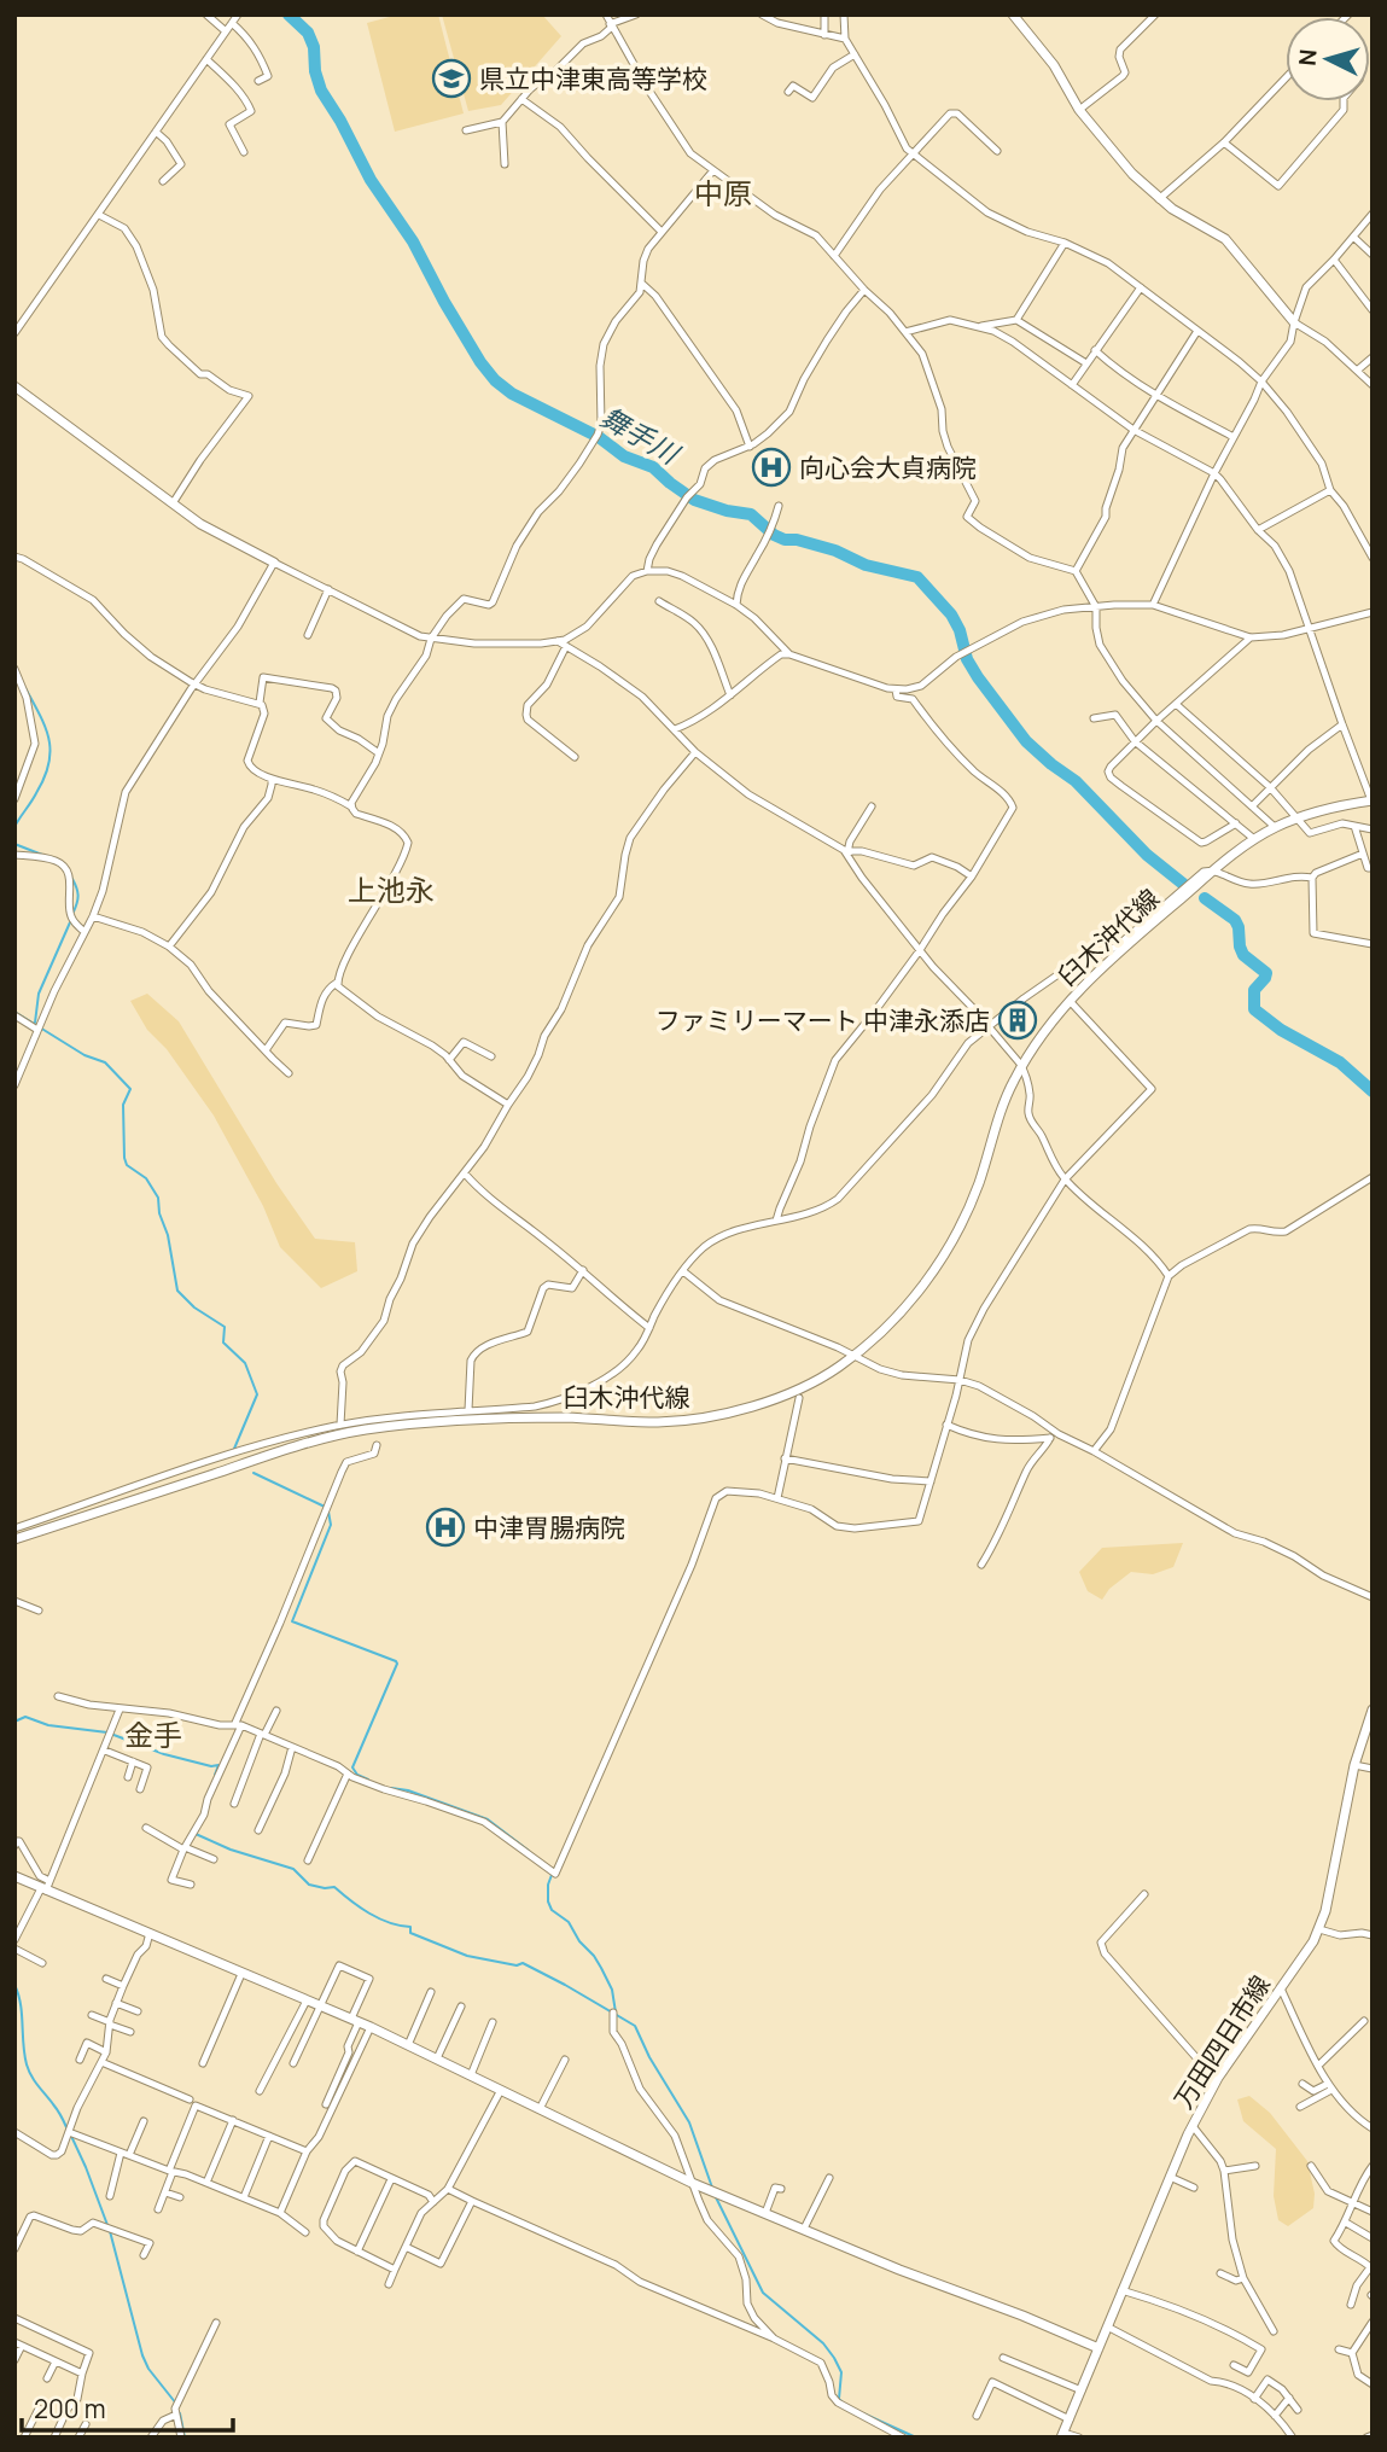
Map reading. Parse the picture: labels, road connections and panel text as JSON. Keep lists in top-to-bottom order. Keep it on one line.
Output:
{"streets":{"main road":["臼木沖代線","万田四日市線"]},"districts":["中原","上池永","金手"],"water":["舞手川"],"places":{"school or university":["県立中津東高等学校"],"hospital":["向心会大貞病院","中津胃腸病院"],"building":["ファミリーマート 中津永添店"]},"scale_bar":"200 m","north":"left"}
